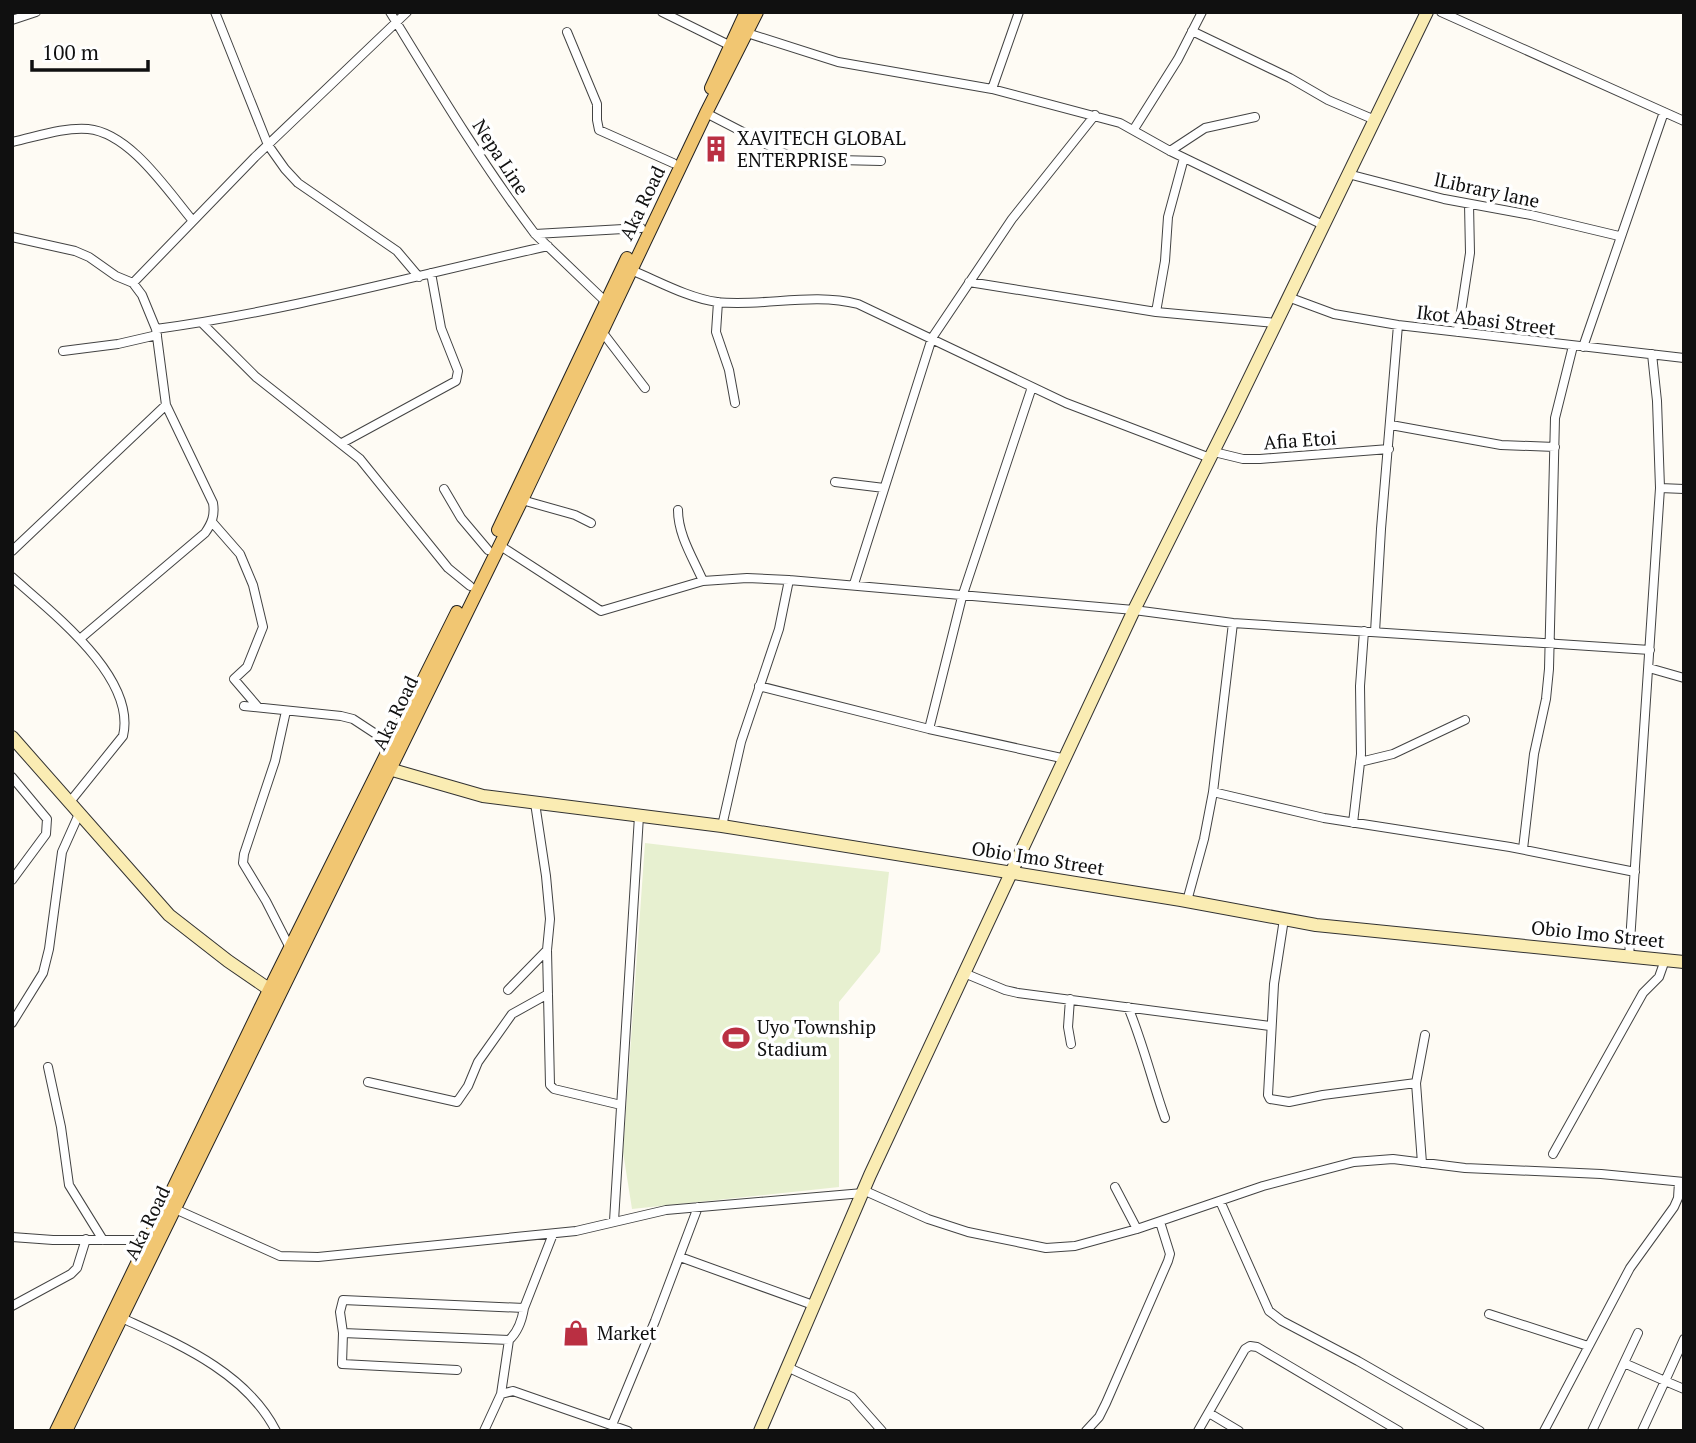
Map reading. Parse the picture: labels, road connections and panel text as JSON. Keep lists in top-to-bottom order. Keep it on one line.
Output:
{"streets":{"main road":["Aka Road"],"street":["Nepa Line","lLibrary lane","Ikot Abasi Street","Afia Etoi","Obio Imo Street"]},"crossings":[["Nepa Line","Aka Road"],["Aka Road","Afia Etoi"],["Aka Road","Obio Imo Street"]],"places":{"building":["XAVITECH GLOBAL ENTERPRISE"],"sports":["Uyo Township Stadium"],"shop":["Market"]},"scale_bar":"100 m"}
